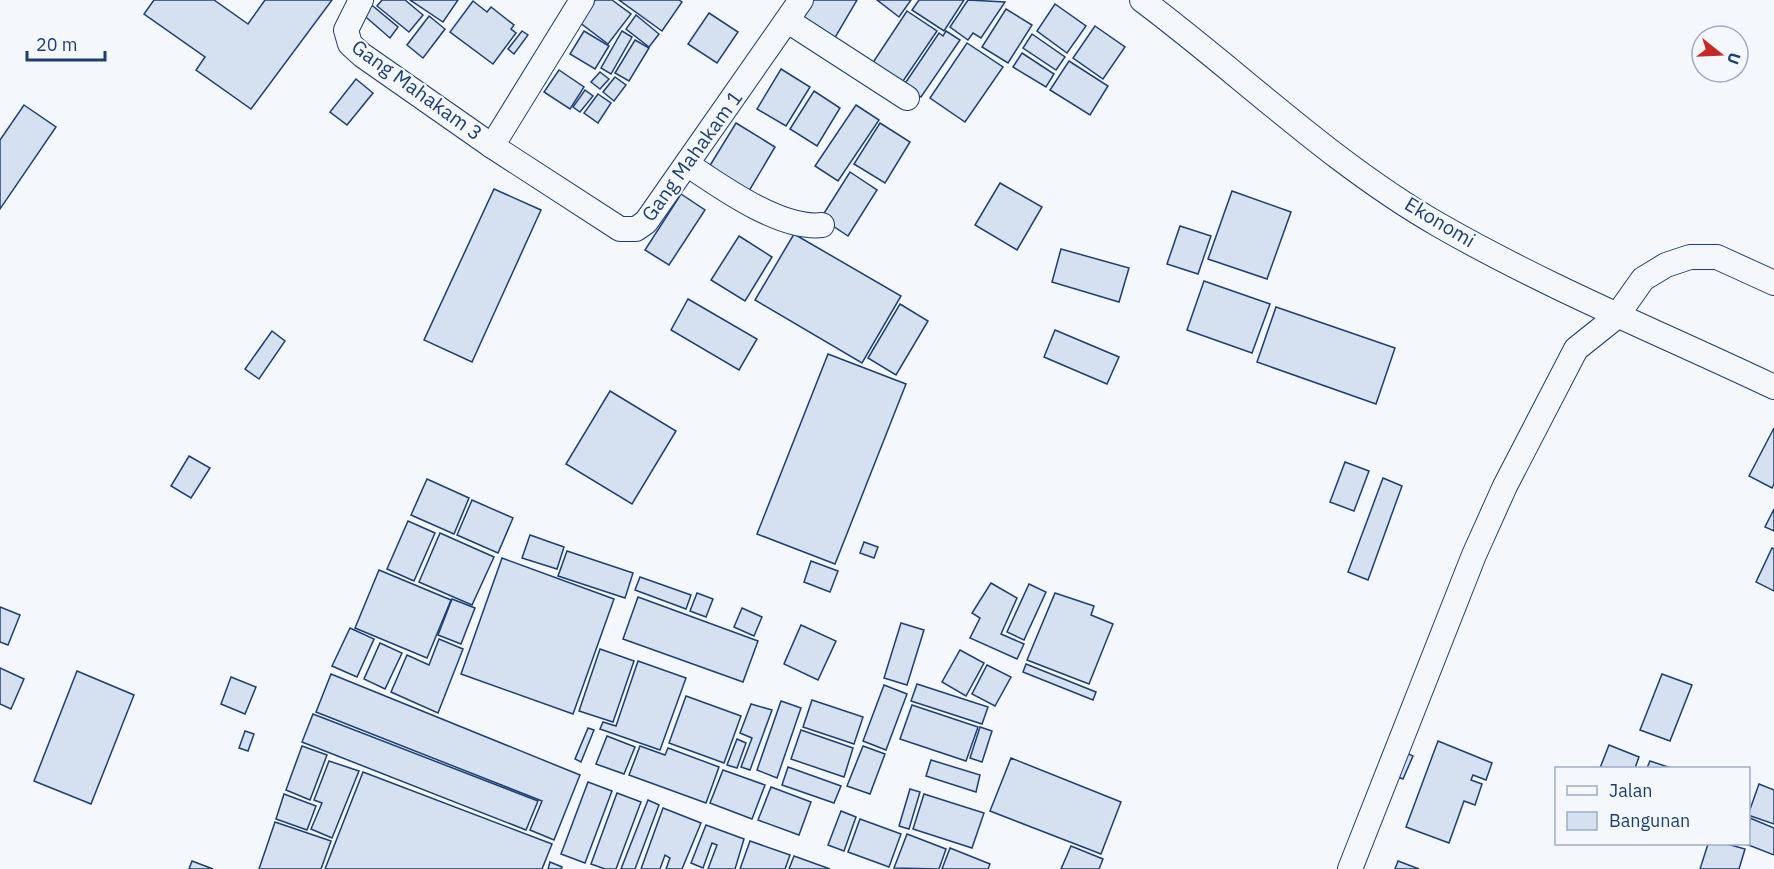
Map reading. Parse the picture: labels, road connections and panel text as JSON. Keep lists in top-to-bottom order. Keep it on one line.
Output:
{"streets":{"street":["Gang Mahakam 3","Gang Mahakam 1","Ekonomi"]},"crossings":[["Gang Mahakam 3","Gang Mahakam 1"]],"legend":["Jalan","Bangunan"],"scale_bar":"20 m","north":"right"}
